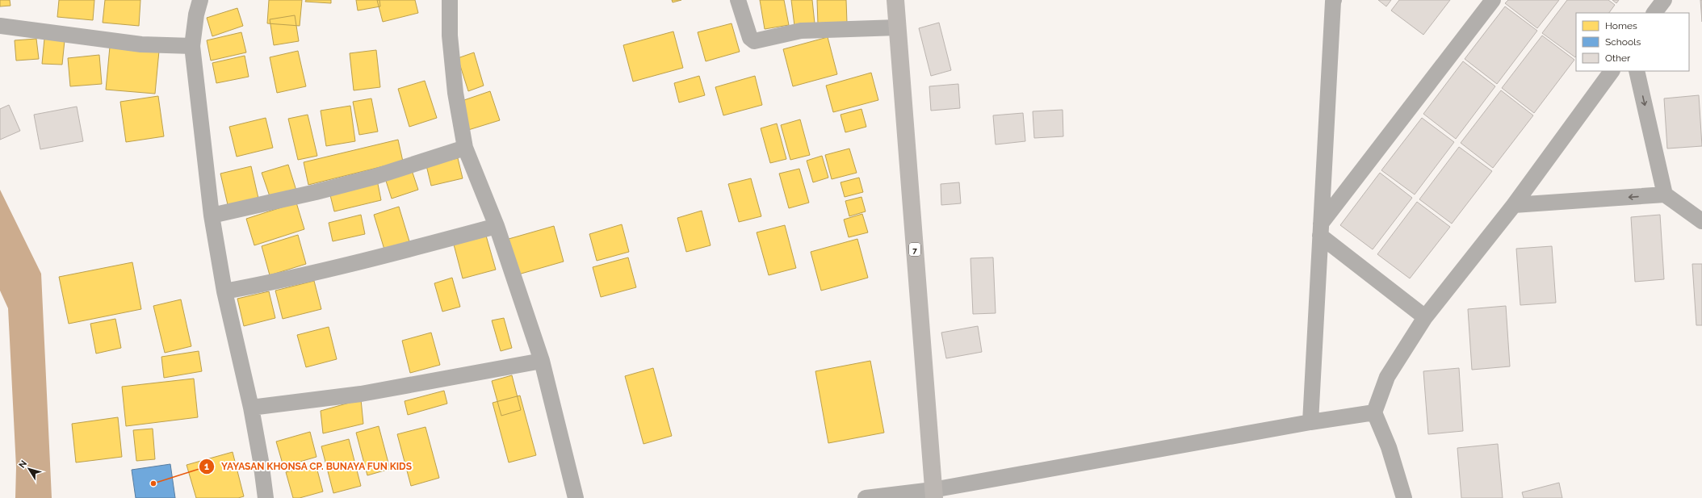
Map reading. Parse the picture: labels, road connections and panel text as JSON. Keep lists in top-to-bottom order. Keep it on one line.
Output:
{"streets":{"highway":["7"]},"places":["YAYASAN KHONSA CP. BUNAYA FUN KIDS"],"legend":["Homes","Schools","Other"],"north":"top left"}
